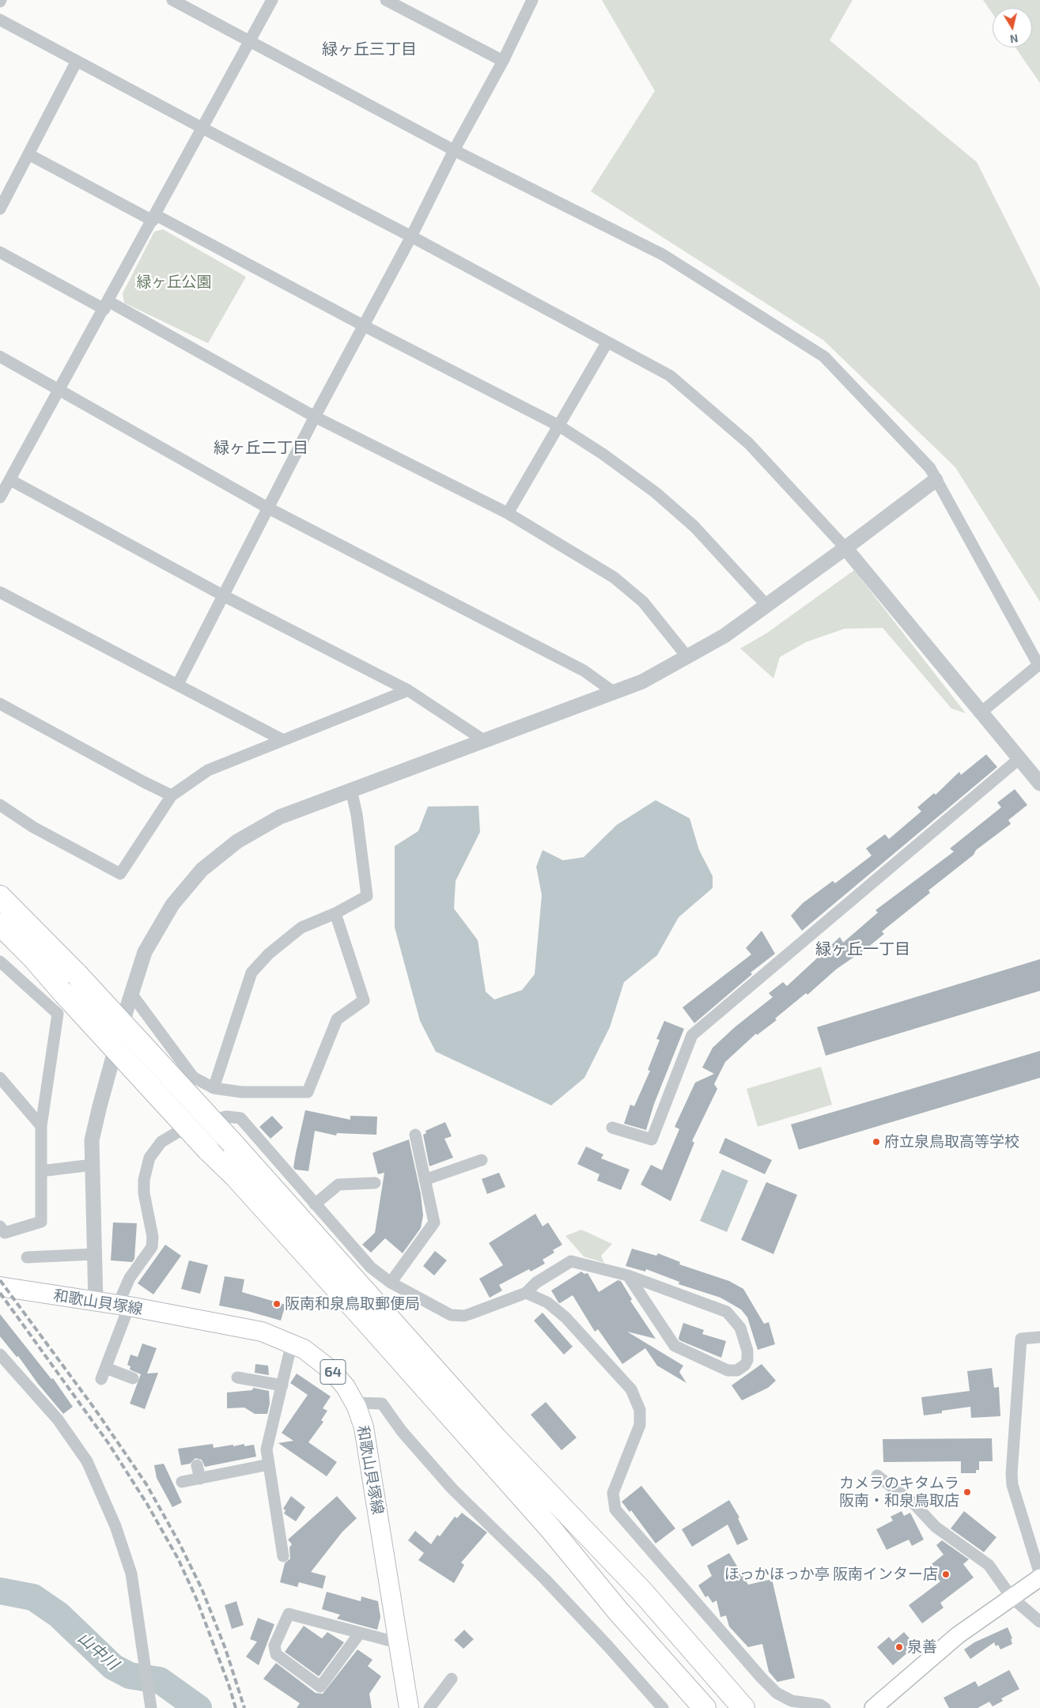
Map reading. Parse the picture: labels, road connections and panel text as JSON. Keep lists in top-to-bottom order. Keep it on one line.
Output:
{"streets":{"main road":["和歌山貝塚線","64"]},"districts":["緑ヶ丘三丁目","緑ヶ丘二丁目","緑ヶ丘一丁目"],"water":["山中川"],"parks":["緑ヶ丘公園"],"places":["府立泉鳥取高等学校","阪南和泉鳥取郵便局","カメラのキタムラ 阪南・和泉鳥取店","ほっかほっか亭 阪南インター店","泉善"],"north":"bottom"}
